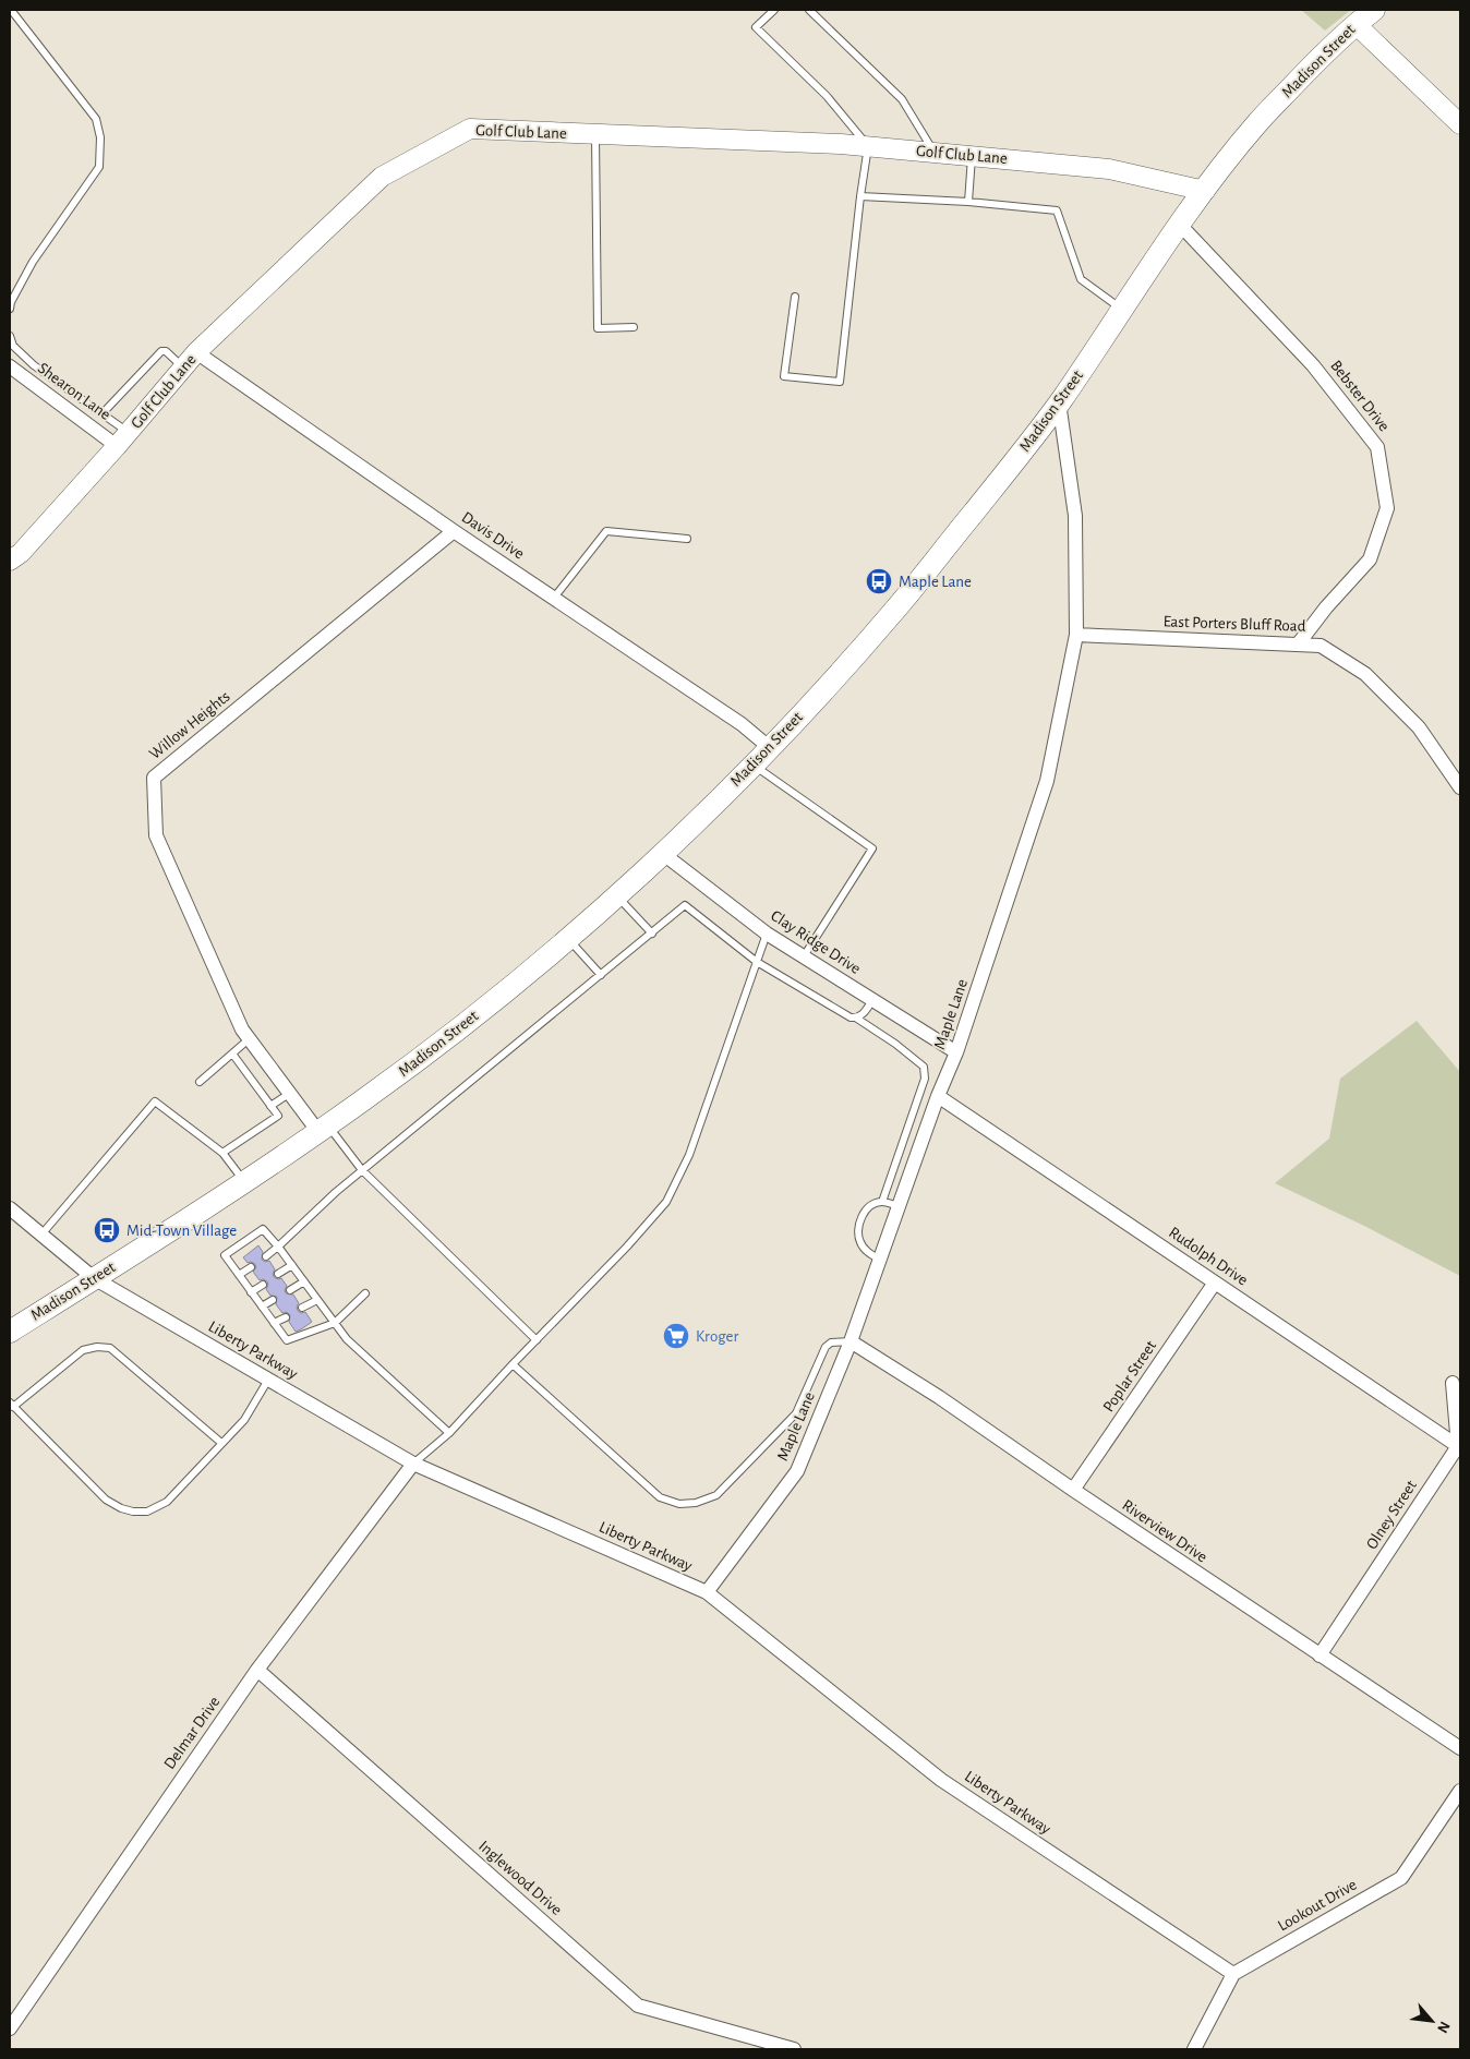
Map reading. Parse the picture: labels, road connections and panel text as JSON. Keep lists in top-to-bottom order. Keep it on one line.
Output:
{"streets":{"main road":["Madison Street"],"street":["Golf Club Lane","Shearon Lane","Bebster Drive","Davis Drive","East Porters Bluff Road","Willow Heights","Clay Ridge Drive","Maple Lane","Rudolph Drive","Liberty Parkway","Poplar Street","Olney Street","Riverview Drive","Delmar Drive","Inglewood Drive","Lookout Drive"]},"crossings":[["Madison Street","Golf Club Lane"],["Madison Street","Bebster Drive"],["Madison Street","Davis Drive"],["Madison Street","Willow Heights"],["Madison Street","Clay Ridge Drive"],["Madison Street","Maple Lane"],["Madison Street","Liberty Parkway"],["Golf Club Lane","Shearon Lane"],["Golf Club Lane","Davis Drive"],["Bebster Drive","East Porters Bluff Road"],["Davis Drive","Willow Heights"],["East Porters Bluff Road","Maple Lane"],["Clay Ridge Drive","Maple Lane"],["Maple Lane","Rudolph Drive"],["Maple Lane","Liberty Parkway"],["Maple Lane","Riverview Drive"],["Rudolph Drive","Poplar Street"],["Rudolph Drive","Olney Street"],["Liberty Parkway","Delmar Drive"],["Liberty Parkway","Lookout Drive"],["Poplar Street","Riverview Drive"],["Olney Street","Riverview Drive"],["Delmar Drive","Inglewood Drive"]],"places":{"bus stop":["Maple Lane","Mid-Town Village"],"supermarket":["Kroger"]},"north":"bottom right"}
